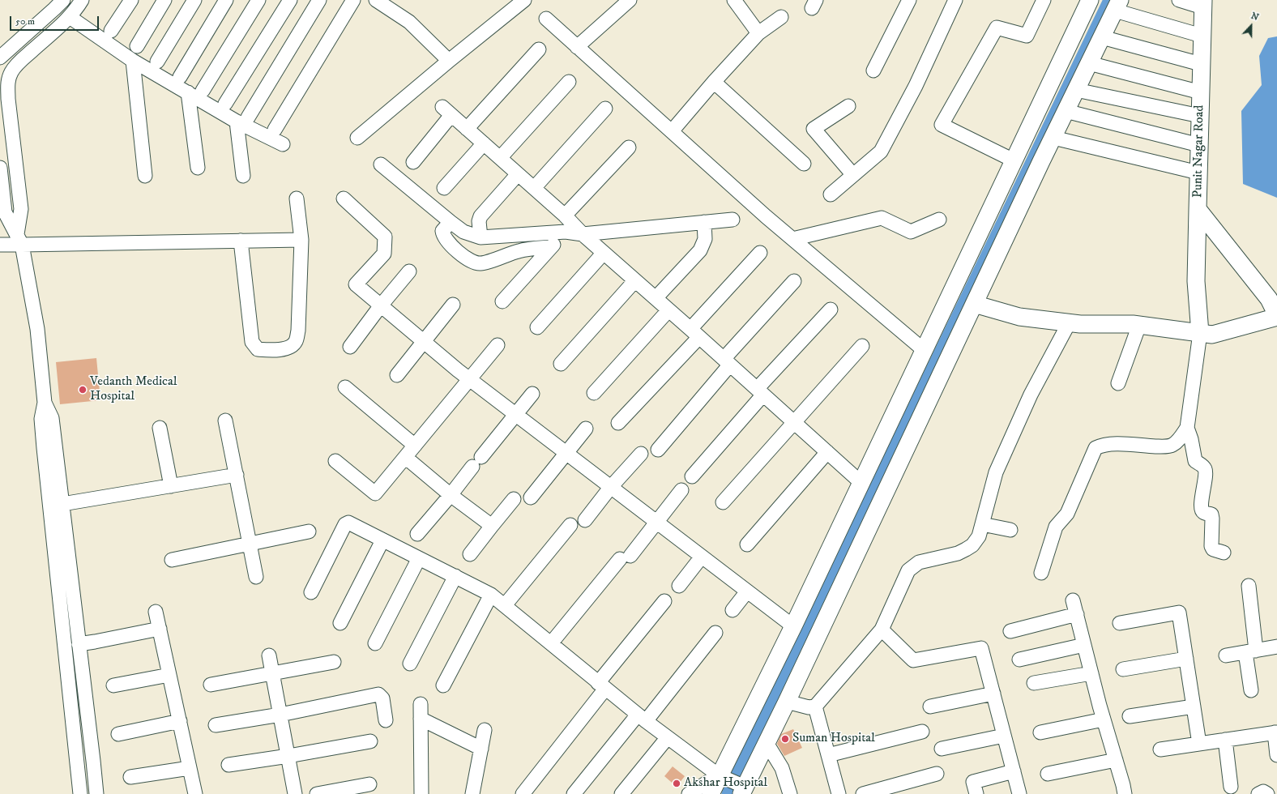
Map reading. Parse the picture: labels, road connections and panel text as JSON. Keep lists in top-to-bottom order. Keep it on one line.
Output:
{"streets":{"street":["Punit Nagar Road"]},"places":["Vedanth Medical Hospital","Suman Hospital","Akshar Hospital"],"scale_bar":"50 m","north":"top"}
